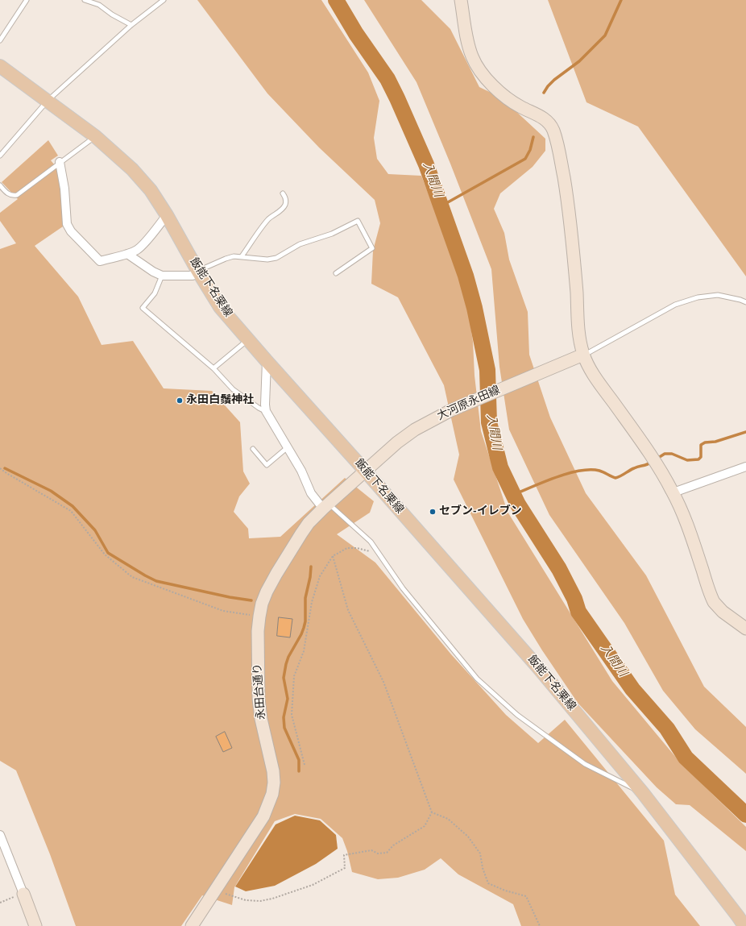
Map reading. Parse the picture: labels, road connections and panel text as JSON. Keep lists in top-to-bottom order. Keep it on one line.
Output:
{"streets":{"main road":["飯能下名栗線"],"street":["大河原永田線","永田台通り"]},"crossings":[["飯能下名栗線","大河原永田線"],["飯能下名栗線","永田台通り"],["大河原永田線","永田台通り"]],"water":["入間川"],"places":["永田白鬚神社","セブン-イレブン"]}
